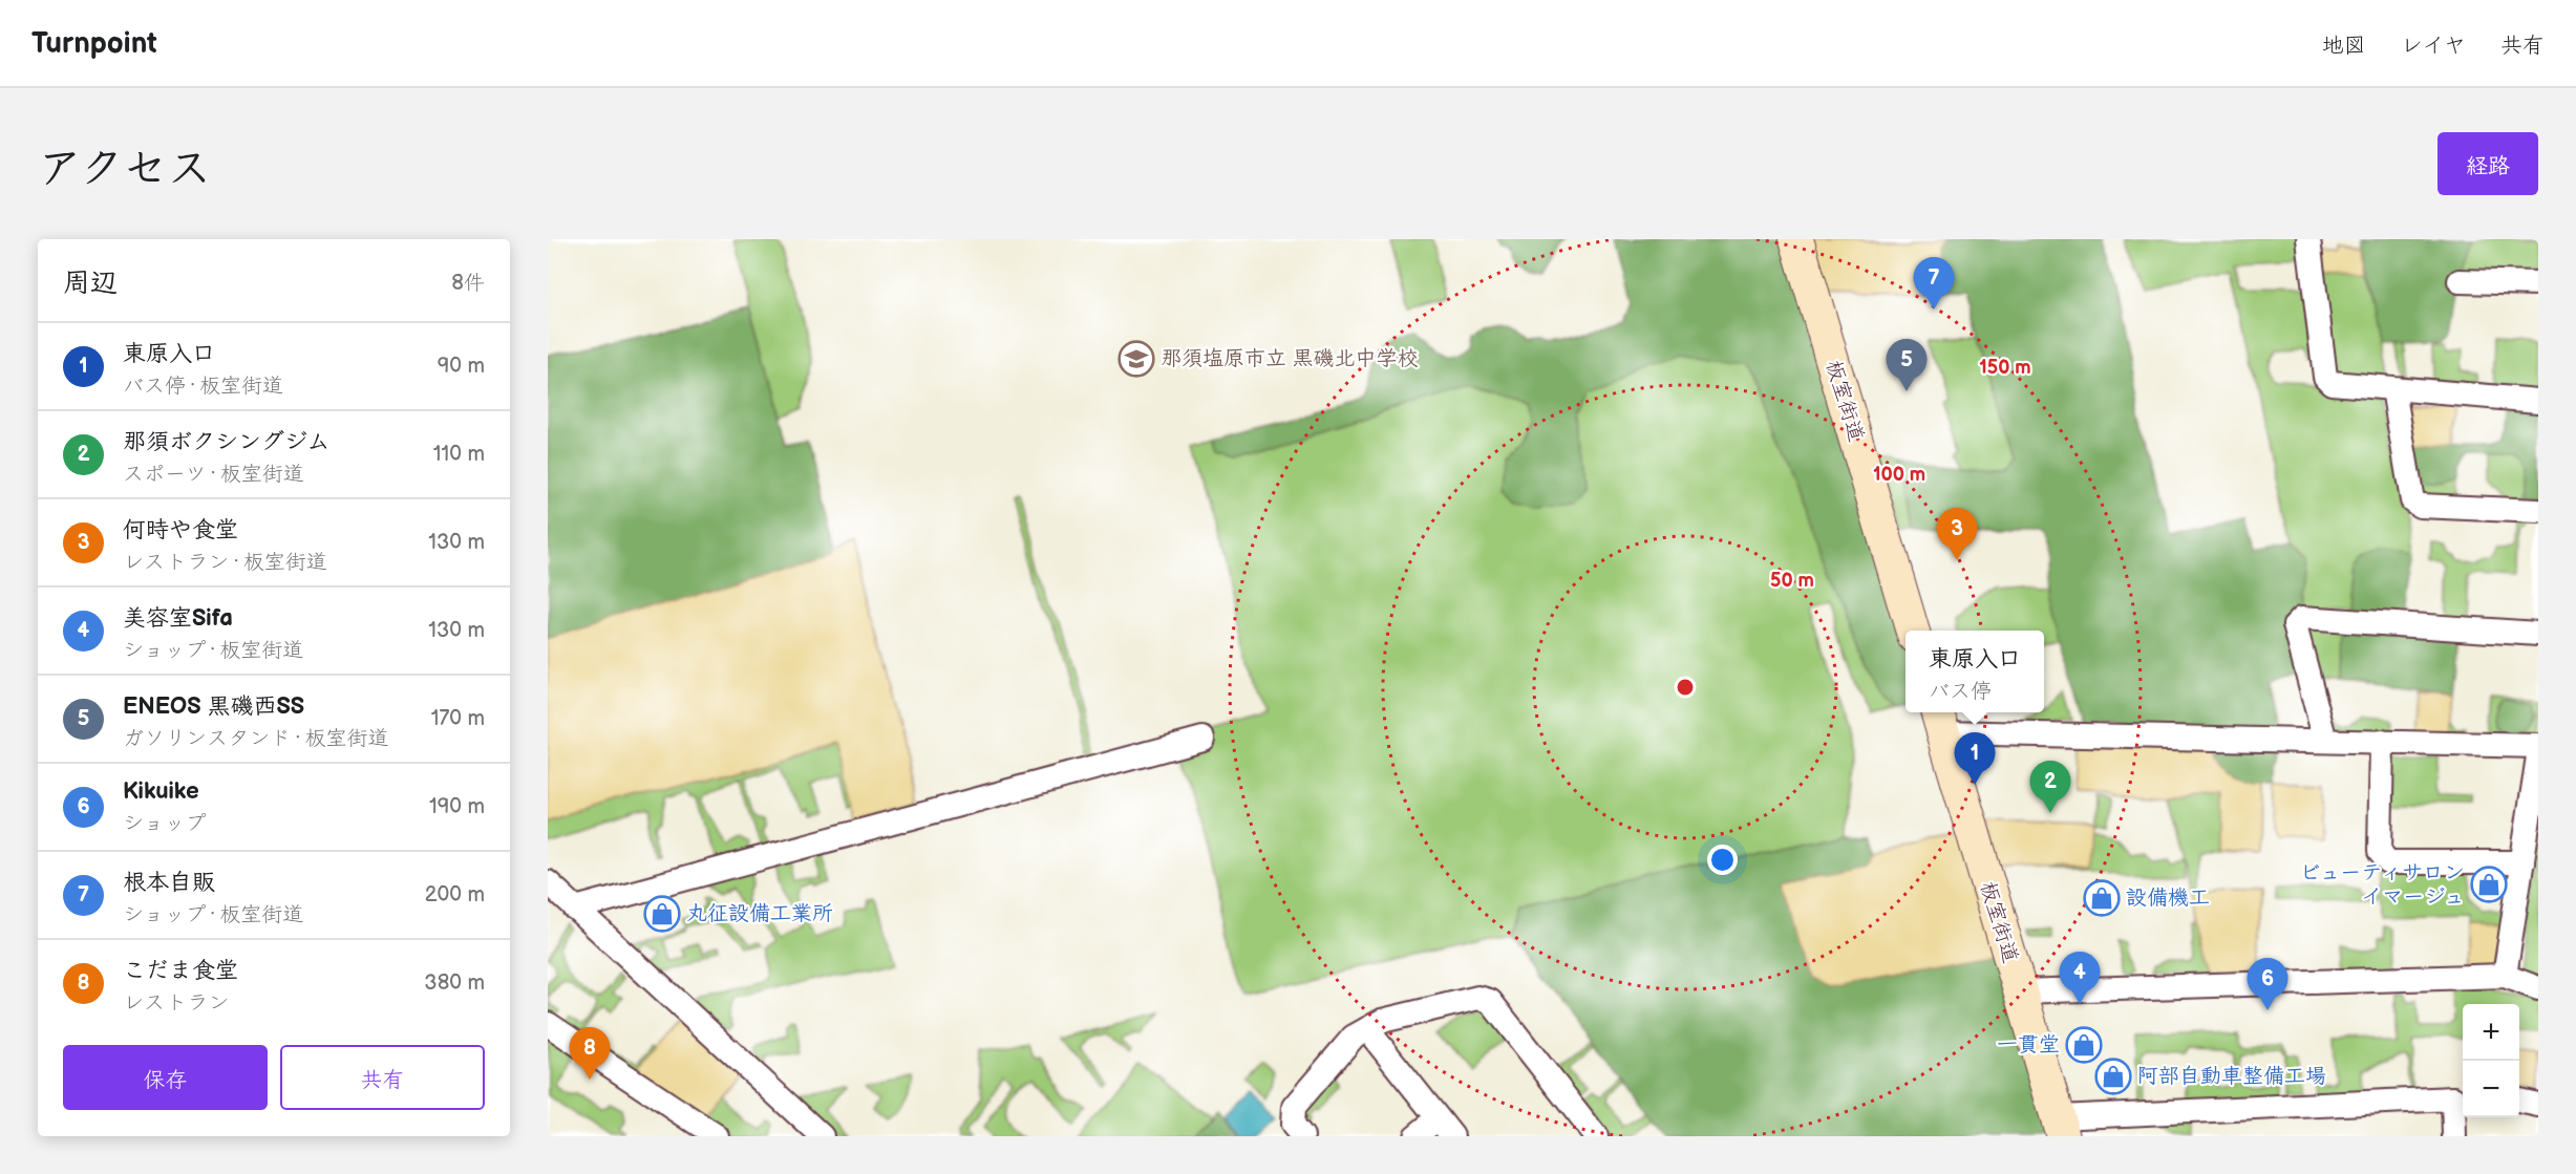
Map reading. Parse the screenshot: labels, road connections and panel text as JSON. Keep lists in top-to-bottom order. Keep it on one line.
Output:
{"streets":{"main road":["板室街道"]},"places":{"school or university":["那須塩原市立 黒磯北中学校"],"shop":["ビューティサロン イマージュ","設備機工","丸征設備工業所","一貫堂","阿部自動車整備工場"]},"page":{"header":"Turnpoint","nav":["地図","レイヤ","共有"],"title":"アクセス","buttons":["経路",["保存","共有"]],"heading":["周辺","8件"],"pins":["7","5","3","1","2","4","6","8"],"list":[{"mark":"1","name":"東原入口","note":"バス停 · 板室街道","value":"90 m"},{"mark":"2","name":"那須ボクシングジム","note":"スポーツ · 板室街道","value":"110 m"},{"mark":"3","name":"何時や食堂","note":"レストラン · 板室街道","value":"130 m"},{"mark":"4","name":"美容室Sifa","note":"ショップ · 板室街道","value":"130 m"},{"mark":"5","name":"ENEOS 黒磯西SS","note":"ガソリンスタンド · 板室街道","value":"170 m"},{"mark":"6","name":"Kikuike","note":"ショップ","value":"190 m"},{"mark":"7","name":"根本自販","note":"ショップ · 板室街道","value":"200 m"},{"mark":"8","name":"こだま食堂","note":"レストラン","value":"380 m"}],"popup":["東原入口","バス停"],"map_buttons":["+","−"]},"rings":["150 m","100 m","50 m"]}
